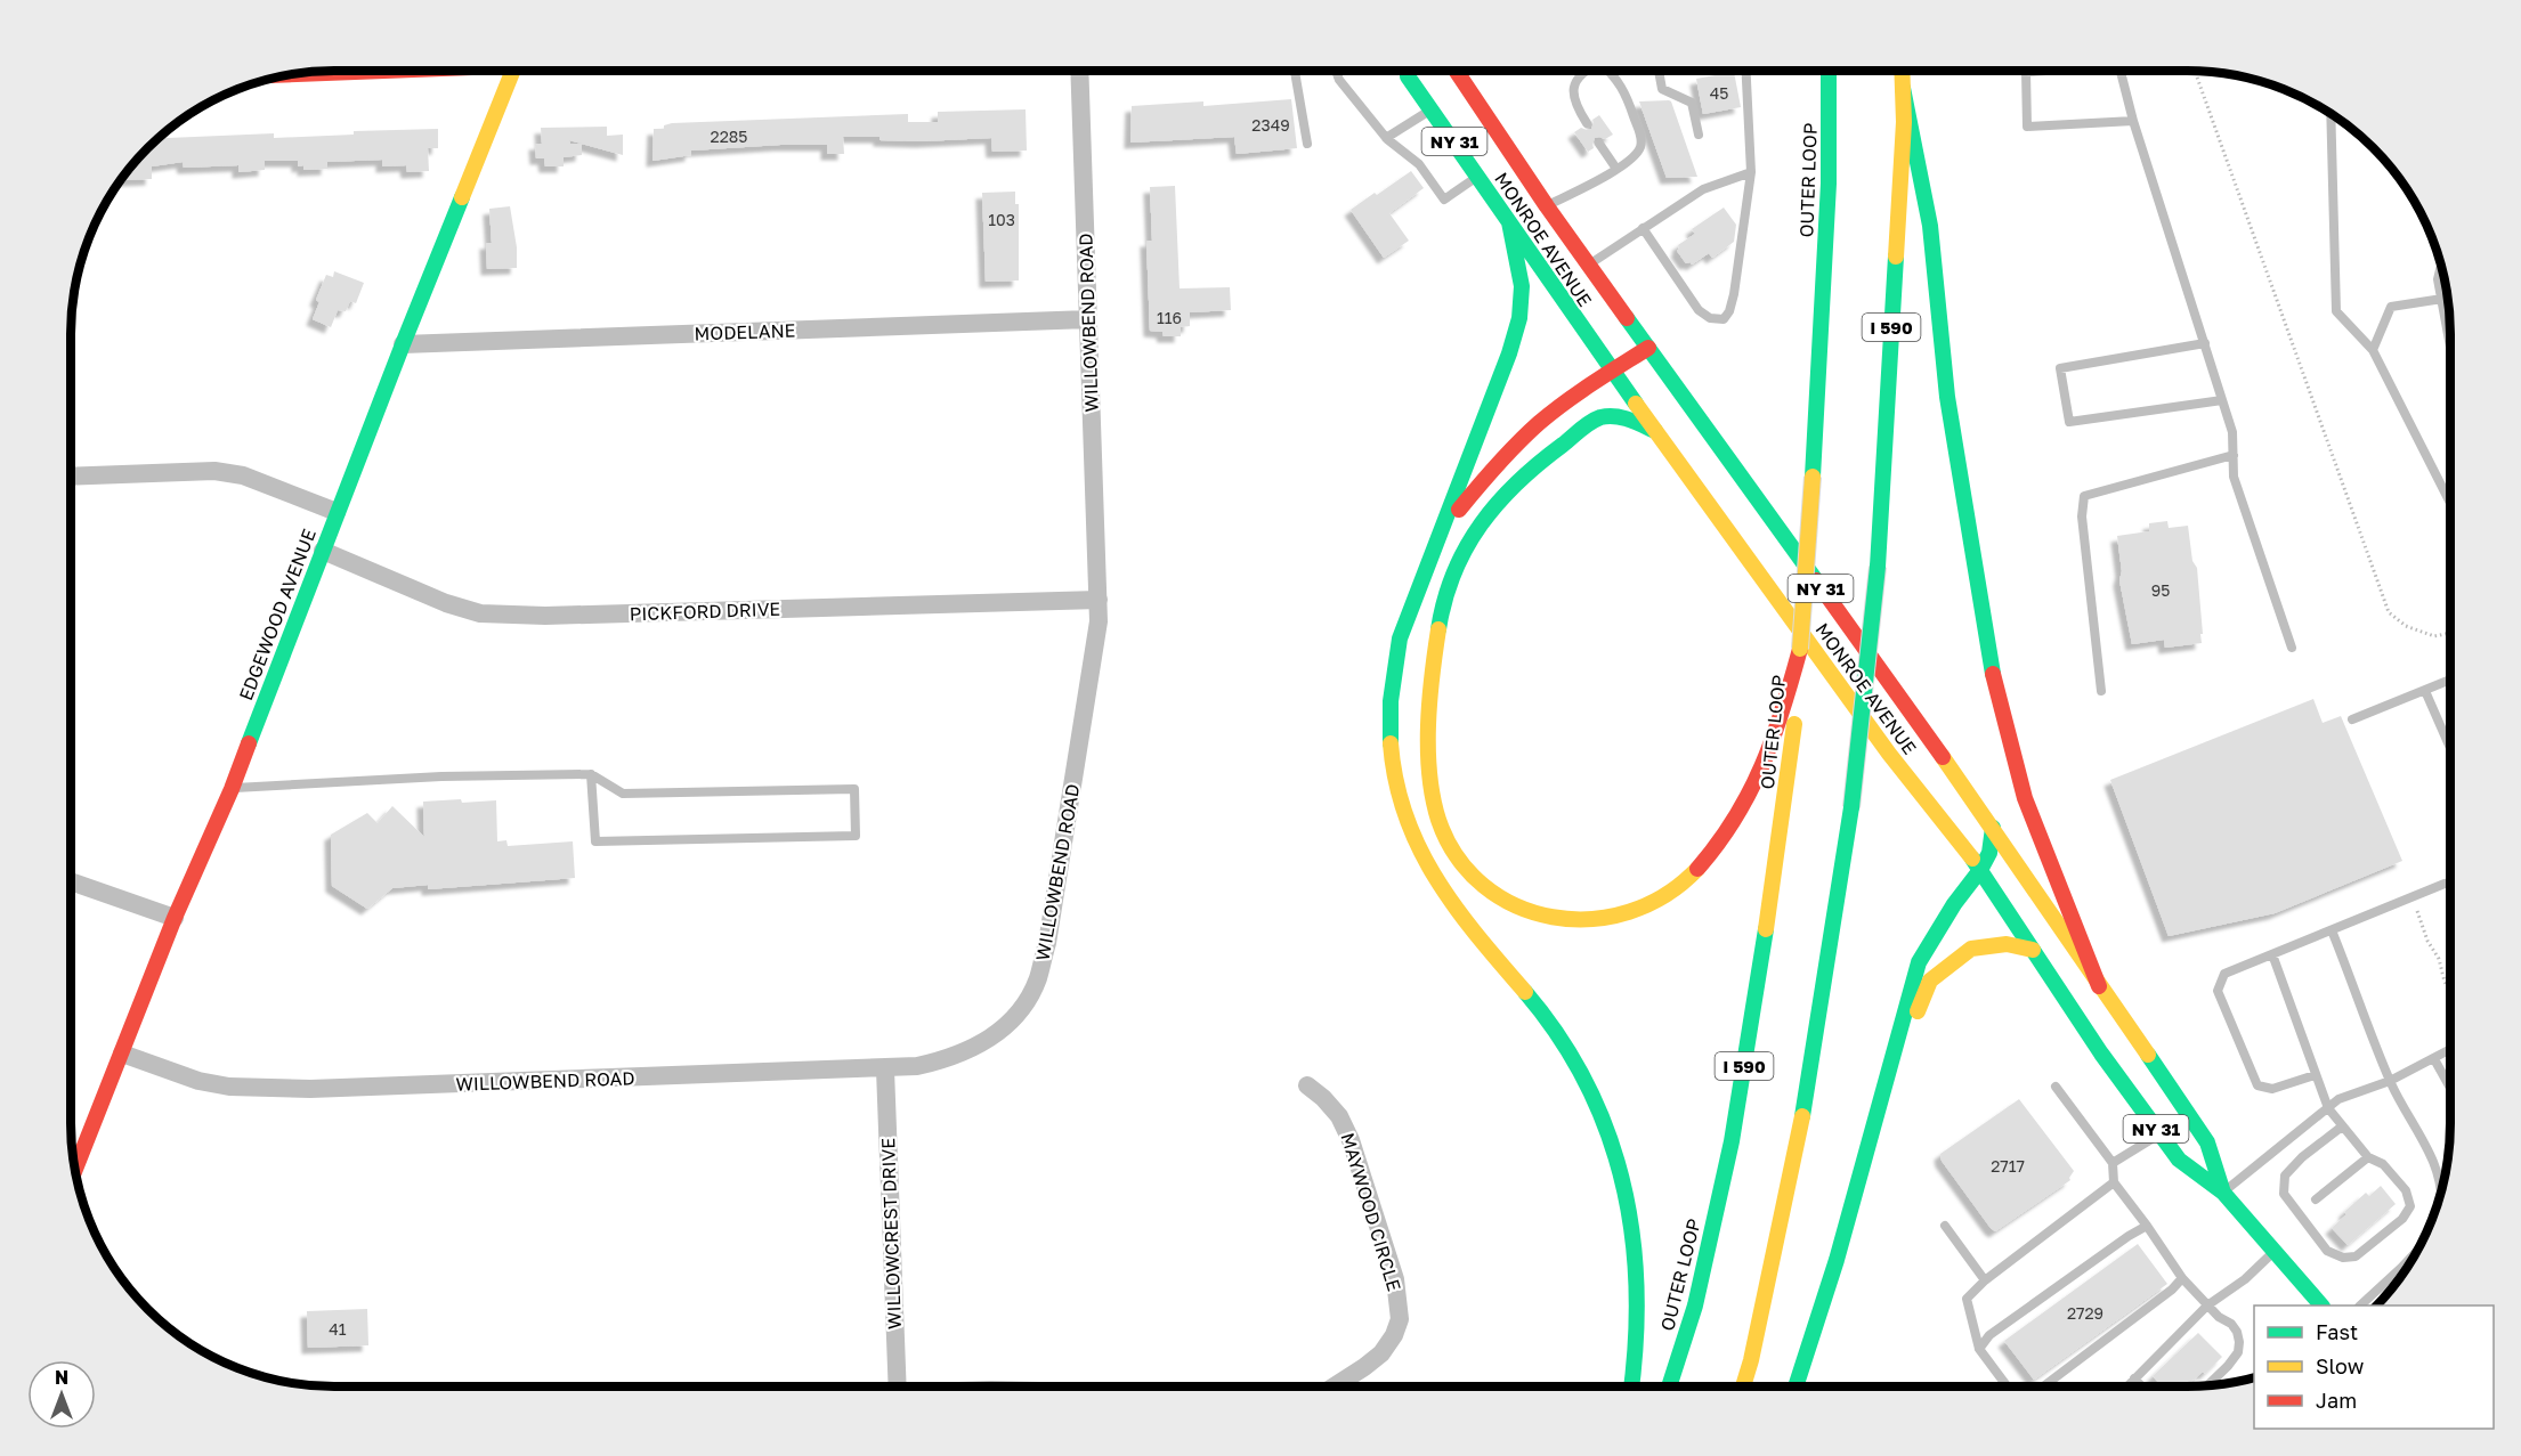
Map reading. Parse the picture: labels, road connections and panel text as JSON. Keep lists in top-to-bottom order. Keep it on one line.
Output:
{"streets":{"main road":["NY 31","OUTER LOOP","MONROE AVENUE","I 590","EDGEWOOD AVENUE"],"street":["WILLOWBEND ROAD","MODELANE","PICKFORD DRIVE","MAYWOOD CIRCLE","WILLOWCREST DRIVE"]},"crossings":[["WILLOWBEND ROAD","MODELANE"],["WILLOWBEND ROAD","PICKFORD DRIVE"],["WILLOWBEND ROAD","EDGEWOOD AVENUE"],["WILLOWBEND ROAD","WILLOWCREST DRIVE"],["MODELANE","EDGEWOOD AVENUE"],["PICKFORD DRIVE","EDGEWOOD AVENUE"]],"house_numbers":["45","2349","2285","103","116","95","2717","2729","41"],"legend":["Fast","Slow","Jam"],"north":"top"}
